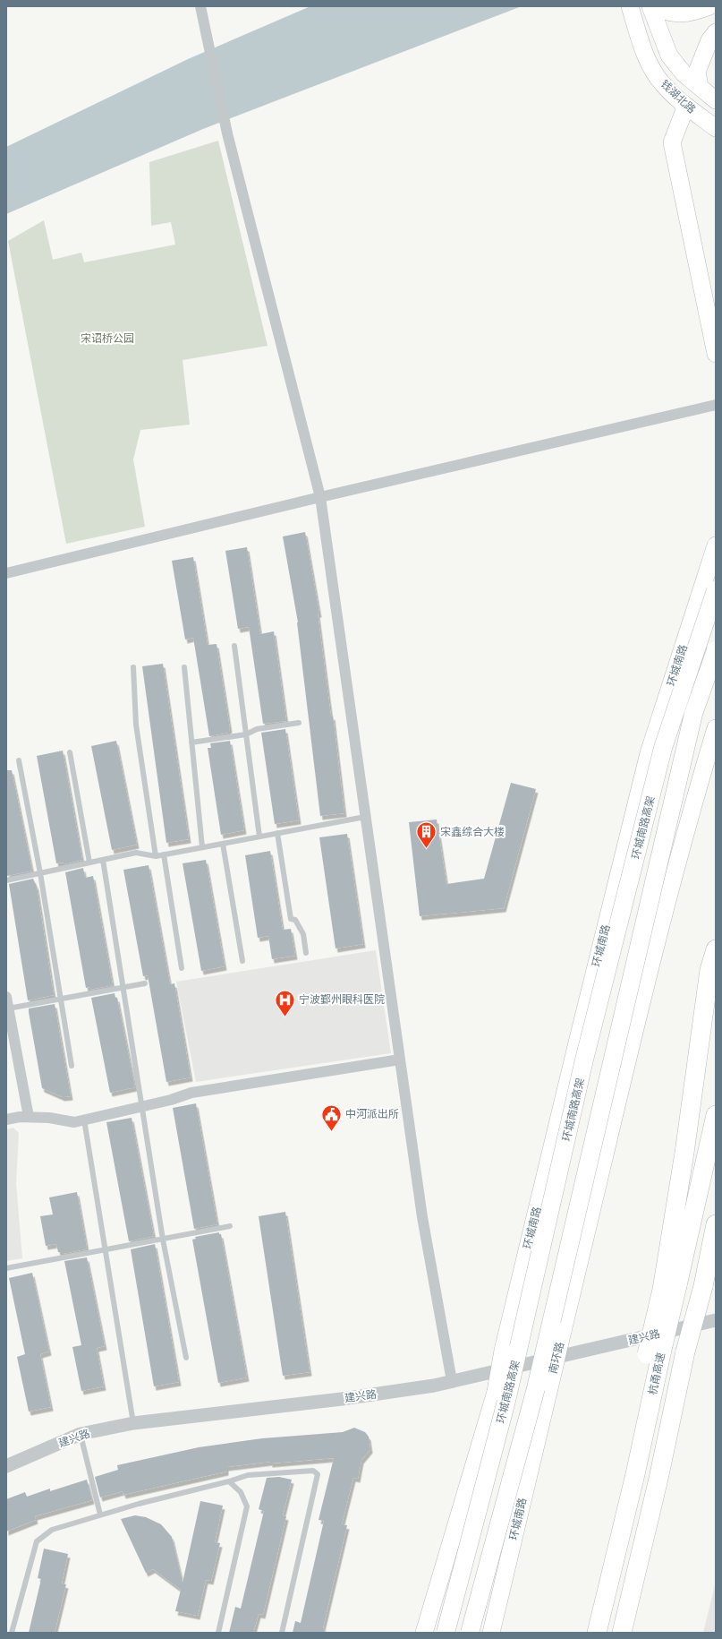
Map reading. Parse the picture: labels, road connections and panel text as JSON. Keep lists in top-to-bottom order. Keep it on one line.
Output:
{"streets":{"highway":["环城南路高架"],"main road":["钱湖北路","环城南路","南环路"],"street":["建兴路"]},"crossings":[["环城南路","南环路"]],"parks":["宋诏桥公园"],"places":{"building":["宋鑫综合大楼"],"hospital":["宁波鄞州眼科医院"],"public building":["中河派出所"]}}
